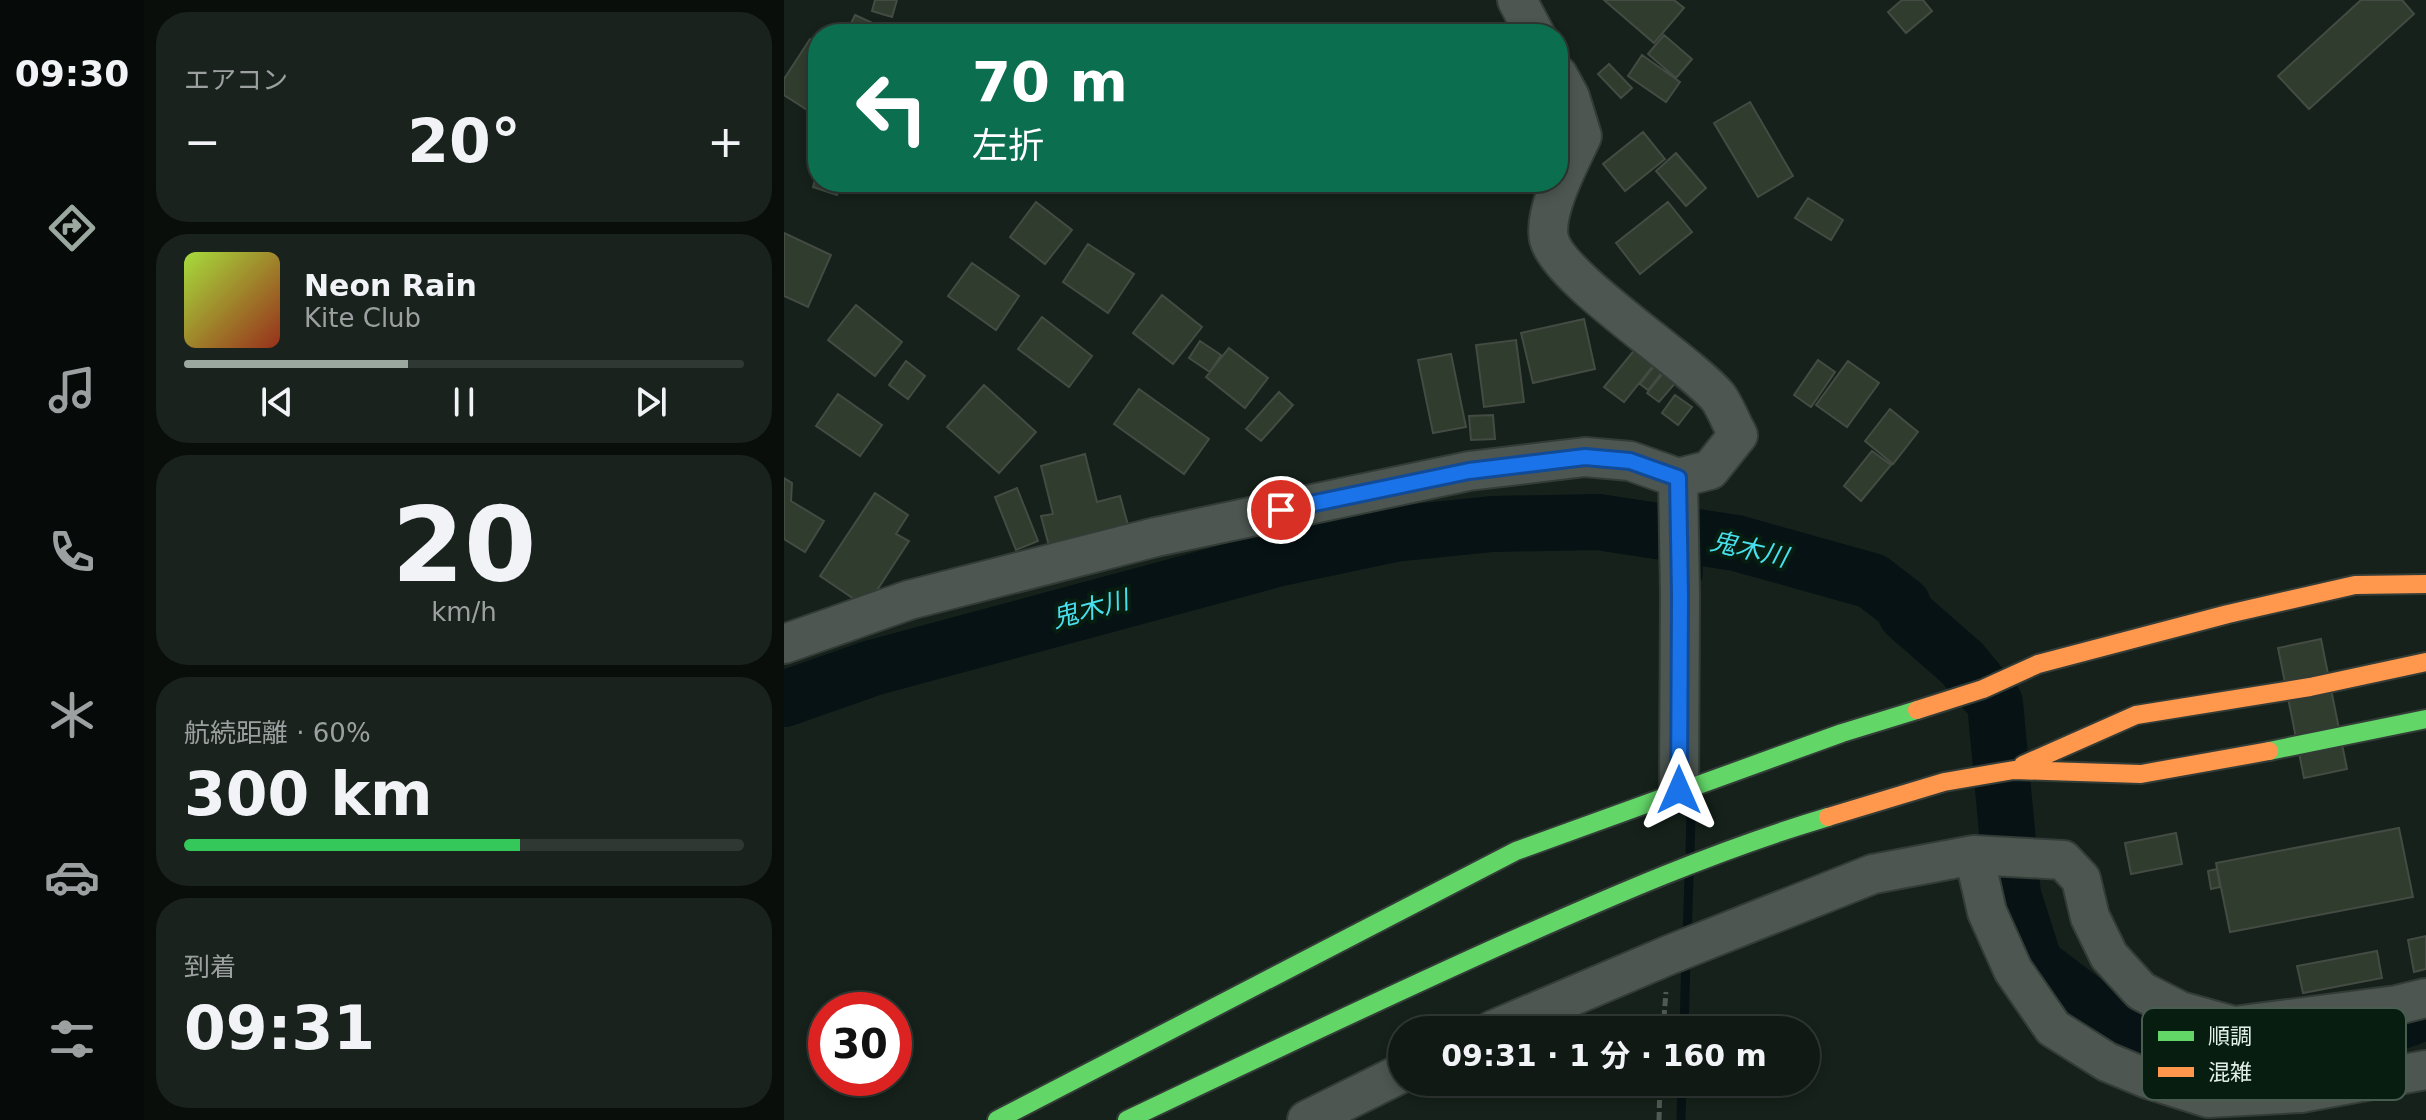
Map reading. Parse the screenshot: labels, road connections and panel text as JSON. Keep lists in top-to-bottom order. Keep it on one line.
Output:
{"water":["鬼木川"],"legend":["順調","混雑"],"page":{"tabs":"09:30","tile":["エアコン",["20","km/h"],["航続距離 · 60%","300 km"],["到着","09:31"]],"turn":["70 m","左折"],"heat":["−","20°","+"],"song":["Neon Rain","Kite Club"],"limit":"30","trip":"09:31 · 1 分 · 160 m"}}
